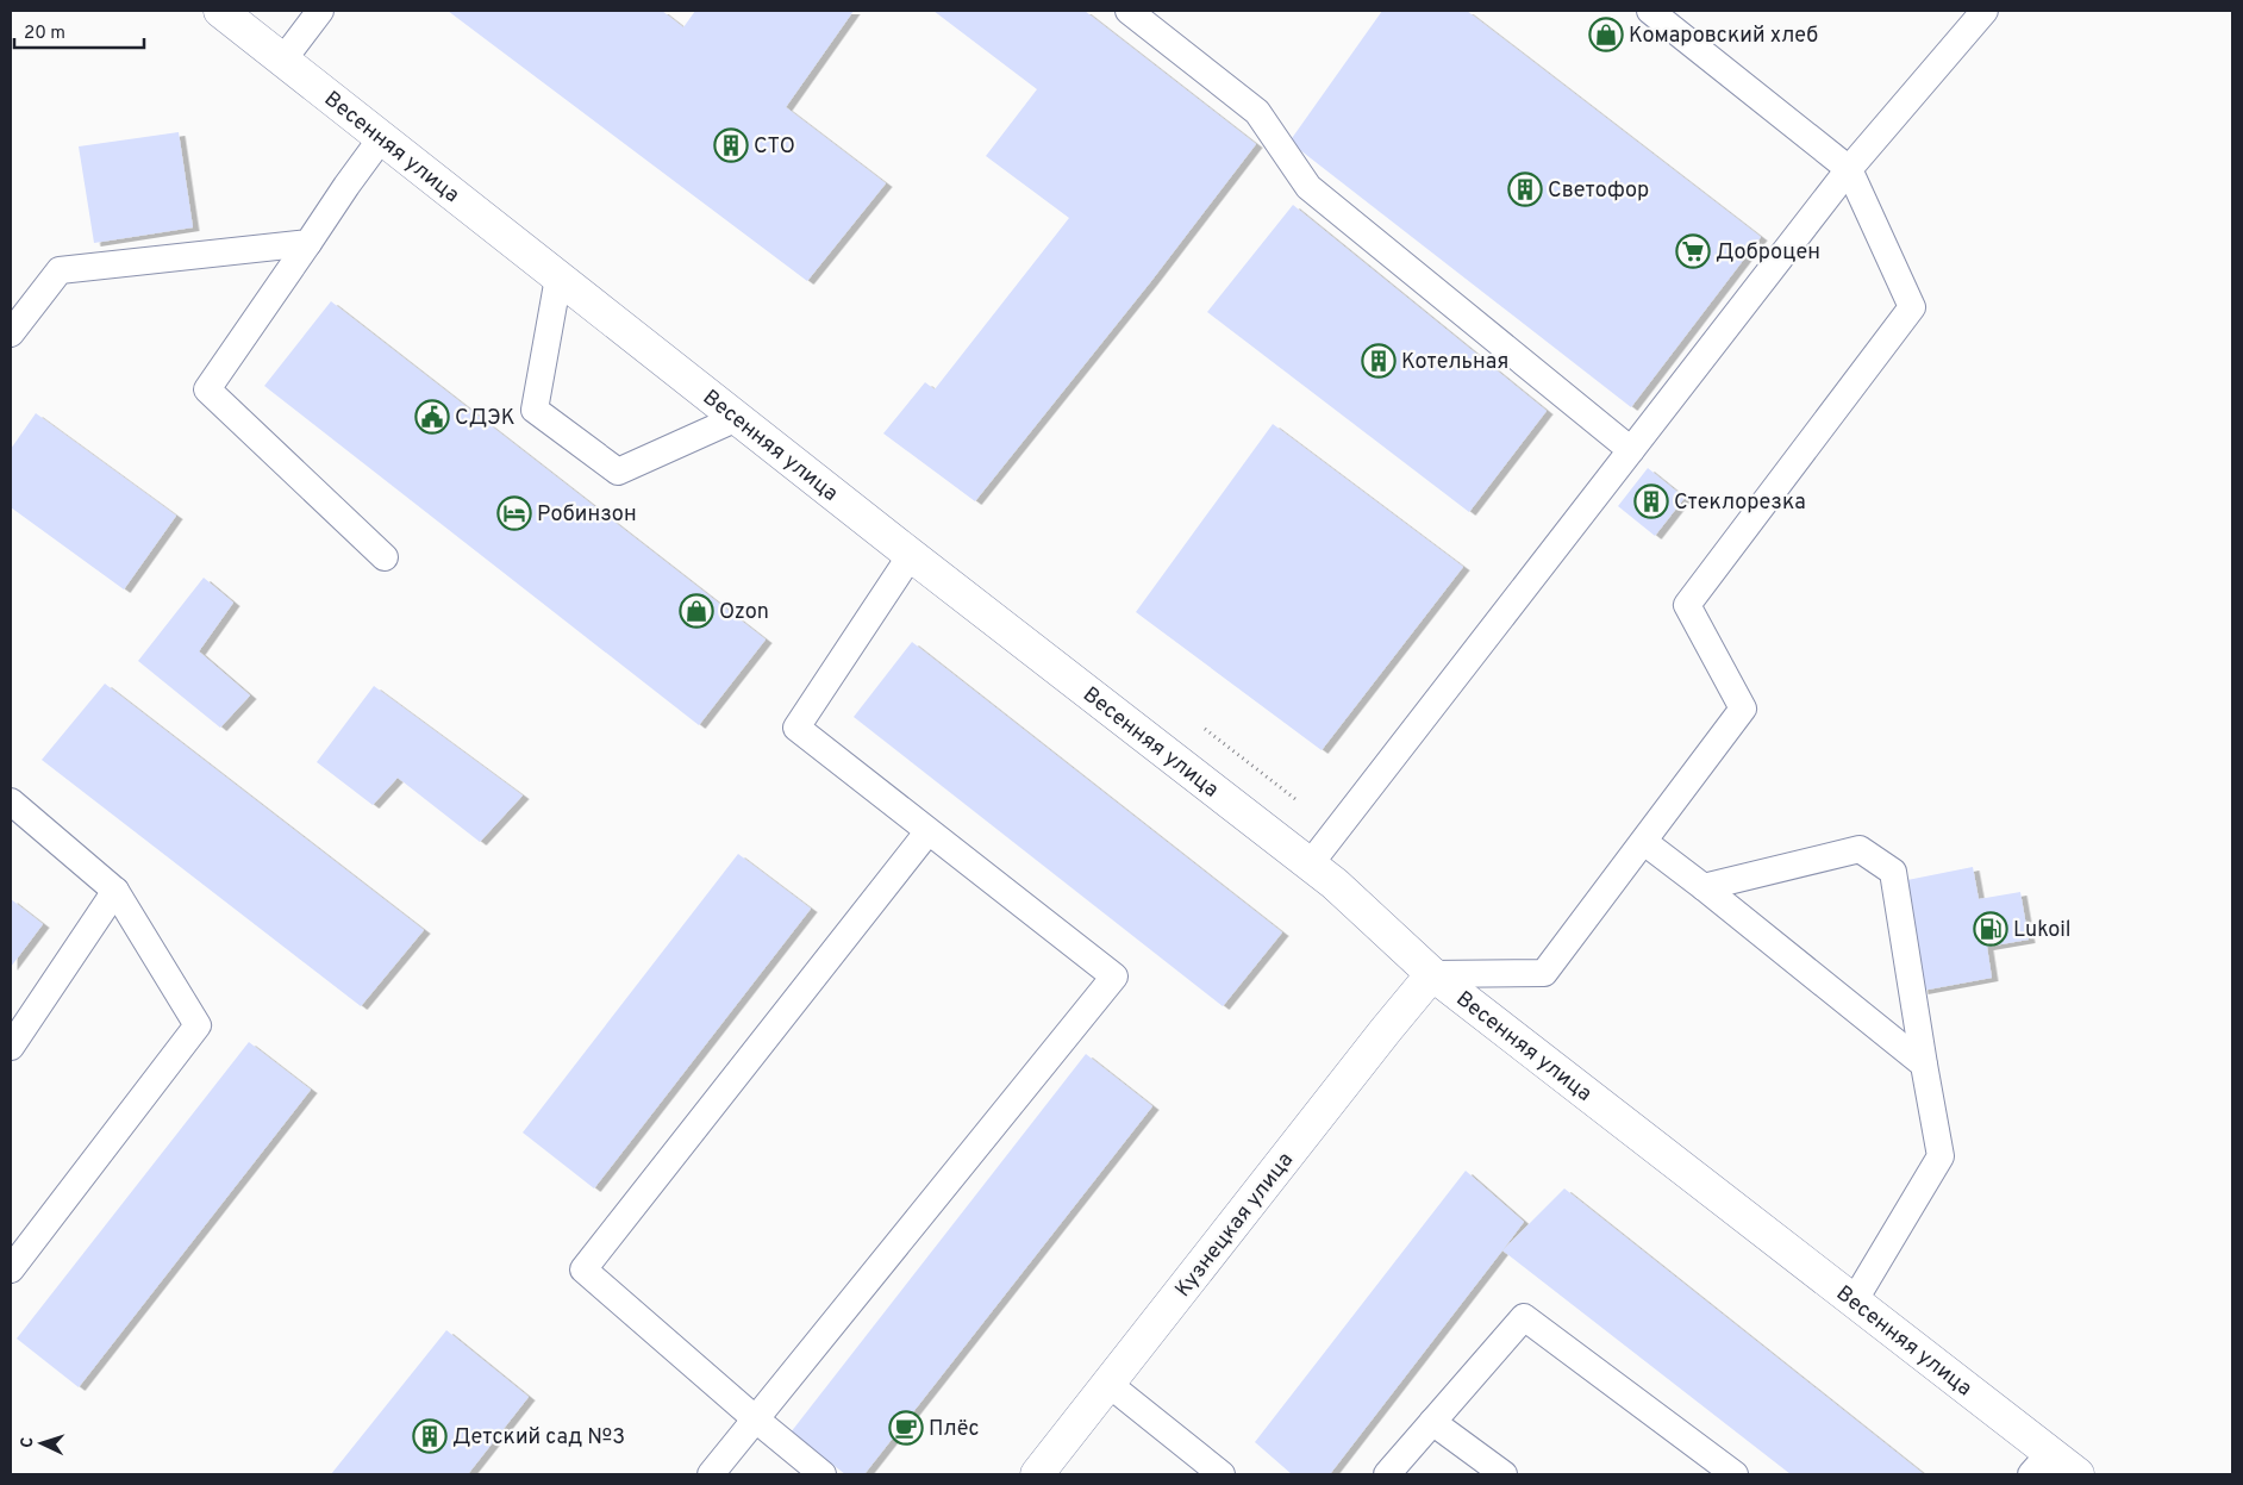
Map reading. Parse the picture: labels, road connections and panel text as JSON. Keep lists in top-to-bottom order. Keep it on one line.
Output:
{"streets":{"main road":["Весенняя улица","Кузнецкая улица"]},"crossings":[["Весенняя улица","Кузнецкая улица"]],"places":{"shop":["Комаровский хлеб","Ozon"],"building":["СТО","Светофор","Котельная","Стеклорезка","Детский сад №3"],"supermarket":["Доброцен"],"public building":["СДЭК"],"hotel":["Робинзон"],"fuel station":["Lukoil"],"cafe":["Плёс"]},"scale_bar":"20 m","north":"left"}
